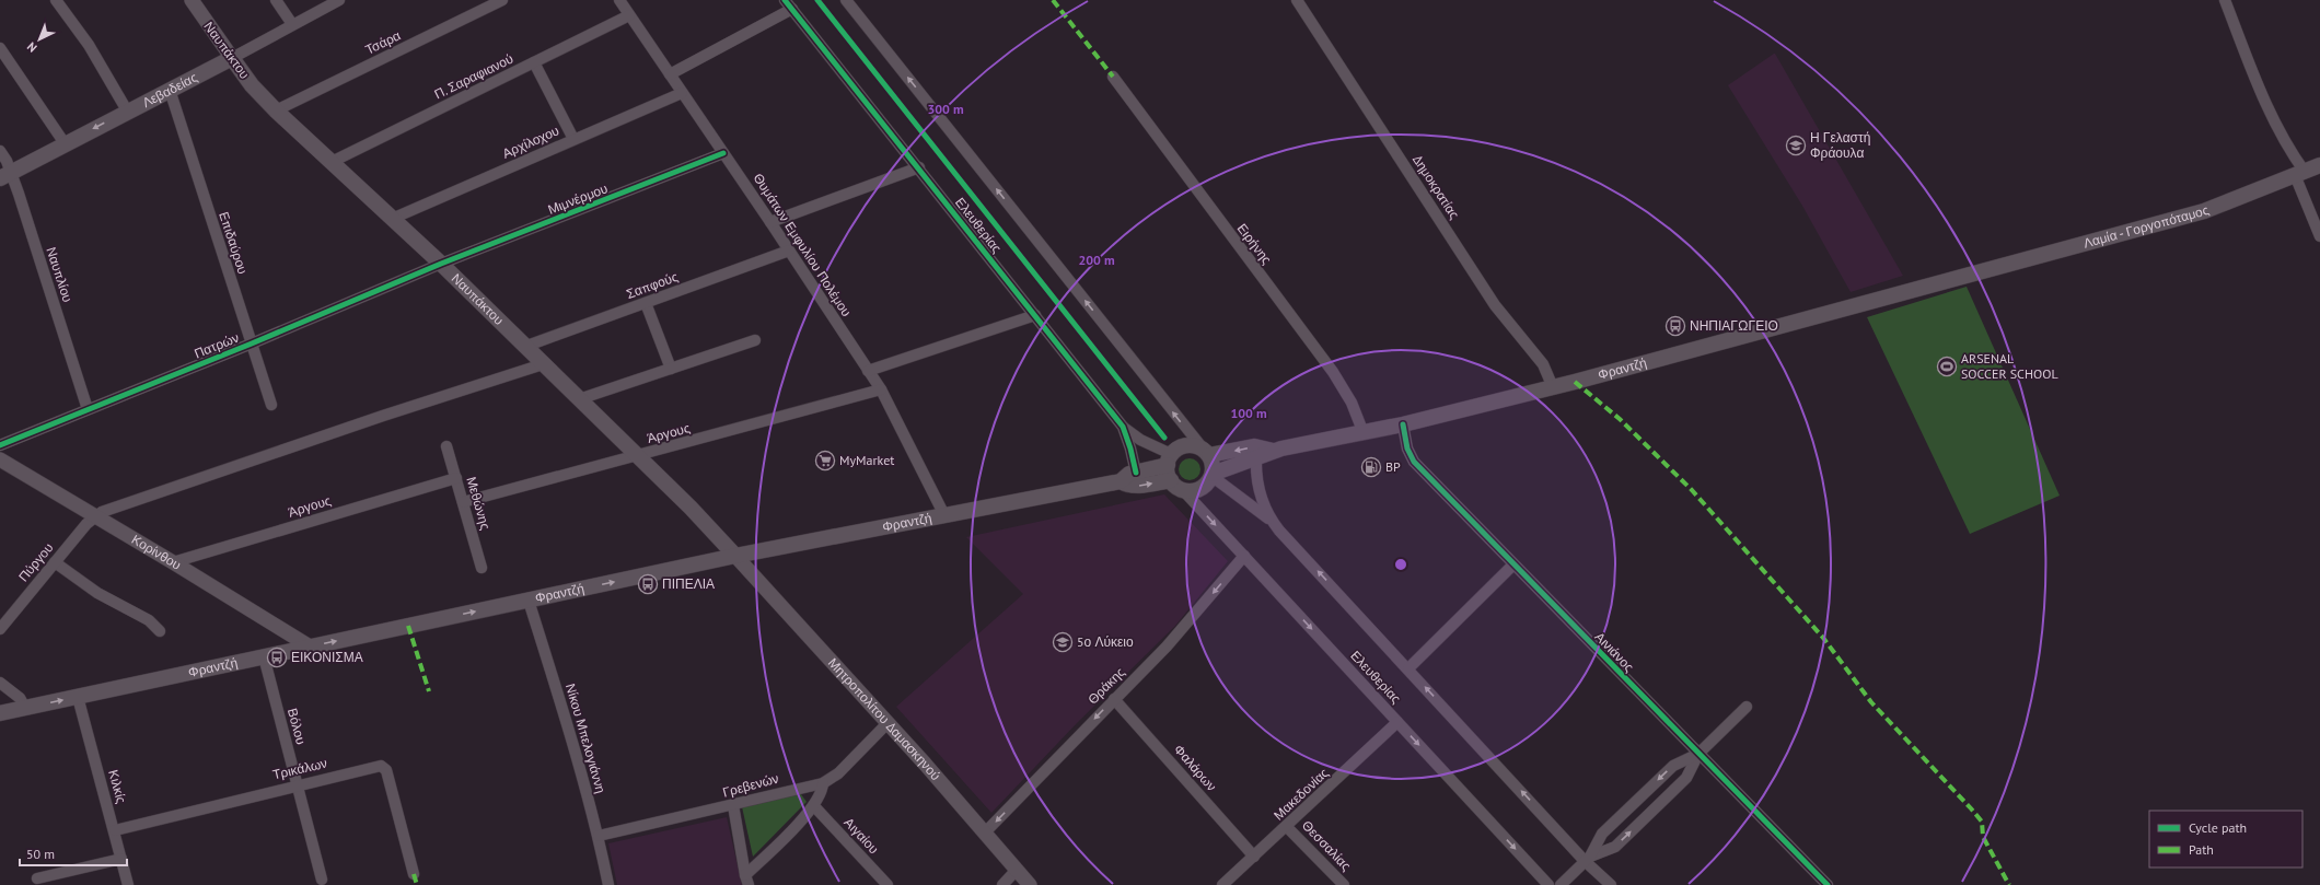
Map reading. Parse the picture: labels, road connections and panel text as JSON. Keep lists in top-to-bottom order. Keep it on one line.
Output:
{"streets":{"main road":["Ναυπάκτου","Λεβαδείας","Λαμία - Γοργοπόταμος","Φραντζή"],"street":["Τσάρα","Π. Σαραφιανού","Αρχίλοχου","Δημοκρατίας","Μιμνέρμου","Ελευθερίας","Επιδαύρου","Ειρήνης","Θυμάτων Εμφυλίου Πολέμου","Ναυπλίου","Σαπφούς","Πατρών","Άργους","Μεθώνης","Κορίνθου","Πύργου","Αινιάνος","Θράκης","Μητροπολίτου Δαμασκηνού","Βόλου","Νίκου Μπελογιάννη","Φαλάρων","Τρικάλων","Γρεβενών","Κιλκίς","Μακεδονίας","Αιγαίου","Θεσσαλίας"]},"crossings":[["Τσάρα","Ναυπάκτου"],["Ναυπάκτου","Π. Σαραφιανού"],["Ναυπάκτου","Λεβαδείας"],["Ναυπάκτου","Αρχίλοχου"],["Ναυπάκτου","Μιμνέρμου"],["Ναυπάκτου","Σαπφούς"],["Ναυπάκτου","Πατρών"],["Ναυπάκτου","Φραντζή"],["Ναυπάκτου","Άργους"],["Ναυπάκτου","Μητροπολίτου Δαμασκηνού"],["Π. Σαραφιανού","Θυμάτων Εμφυλίου Πολέμου"],["Λεβαδείας","Επιδαύρου"],["Λεβαδείας","Ναυπλίου"],["Αρχίλοχου","Θυμάτων Εμφυλίου Πολέμου"],["Δημοκρατίας","Φραντζή"],["Μιμνέρμου","Θυμάτων Εμφυλίου Πολέμου"],["Μιμνέρμου","Πατρών"],["Ελευθερίας","Φραντζή"],["Ελευθερίας","Θράκης"],["Ελευθερίας","Μακεδονίας"],["Λαμία - Γοργοπόταμος","Φραντζή"],["Επιδαύρου","Πατρών"],["Ειρήνης","Φραντζή"],["Θυμάτων Εμφυλίου Πολέμου","Σαπφούς"],["Θυμάτων Εμφυλίου Πολέμου","Φραντζή"],["Θυμάτων Εμφυλίου Πολέμου","Άργους"],["Ναυπλίου","Πατρών"],["Φραντζή","Κορίνθου"],["Φραντζή","Αινιάνος"],["Φραντζή","Μητροπολίτου Δαμασκηνού"],["Φραντζή","Βόλου"],["Φραντζή","Νίκου Μπελογιάννη"],["Φραντζή","Κιλκίς"],["Άργους","Μεθώνης"],["Άργους","Κορίνθου"],["Κορίνθου","Πύργου"],["Θράκης","Μητροπολίτου Δαμασκηνού"],["Θράκης","Φαλάρων"],["Μητροπολίτου Δαμασκηνού","Γρεβενών"],["Βόλου","Τρικάλων"],["Νίκου Μπελογιάννη","Γρεβενών"],["Φαλάρων","Μακεδονίας"],["Τρικάλων","Κιλκίς"],["Μακεδονίας","Θεσσαλίας"]],"one_way":["Θράκης"],"places":{"school or university":["Η Γελαστή Φράουλα","5ο Λύκειο"],"bus stop":["ΝΗΠΙΑΓΩΓΕΙΟ","ΠΙΠΕΛΙΑ","ΕΙΚΟΝΙΣΜΑ"],"sports":["ARSENAL SOCCER SCHOOL"],"supermarket":["MyMarket"],"fuel station":["BP"]},"legend":["Cycle path","Path"],"scale_bar":"50 m","north":"bottom left","rings":["300 m","200 m","100 m"]}
